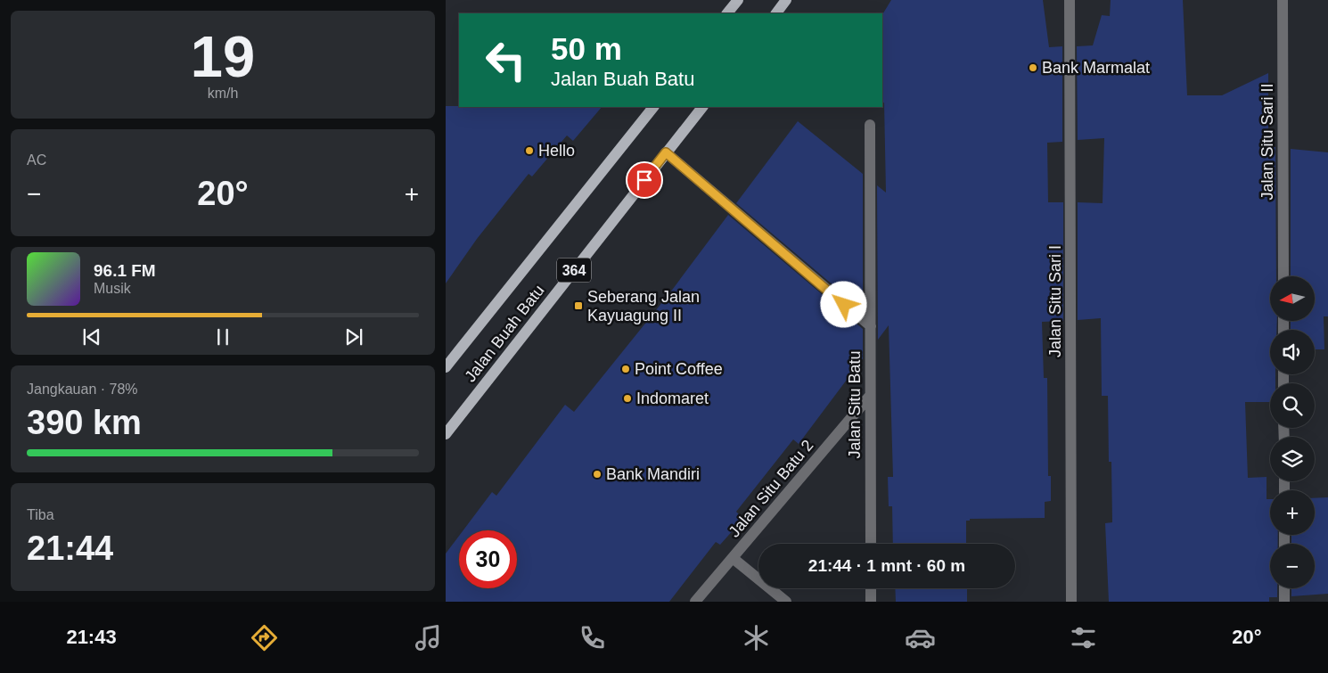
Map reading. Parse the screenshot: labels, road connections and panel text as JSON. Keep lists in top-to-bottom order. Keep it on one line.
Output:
{"streets":{"main road":["364","Jalan Buah Batu"],"street":["Jalan Situ Sari II","Jalan Situ Sari I","Jalan Situ Batu","Jalan Situ Batu 2"]},"crossings":[["Jalan Situ Batu","Jalan Situ Batu 2"]],"places":{"other":["Bank Marmalat","Hello","Point Coffee","Indomaret","Bank Mandiri"],"transit":["Seberang Jalan Kayuagung II"]},"north":"left","page":{"tile":[["19","km/h"],"AC",["Jangkauan · 78%","390 km"],["Tiba","21:44"]],"turn":["50 m","Jalan Buah Batu"],"heat":["−","20°","+"],"song":["96.1 FM","Musik"],"map_buttons":["+","−"],"limit":"30","trip":"21:44 · 1 mnt · 60 m","tabs":["21:43","20°"]}}
